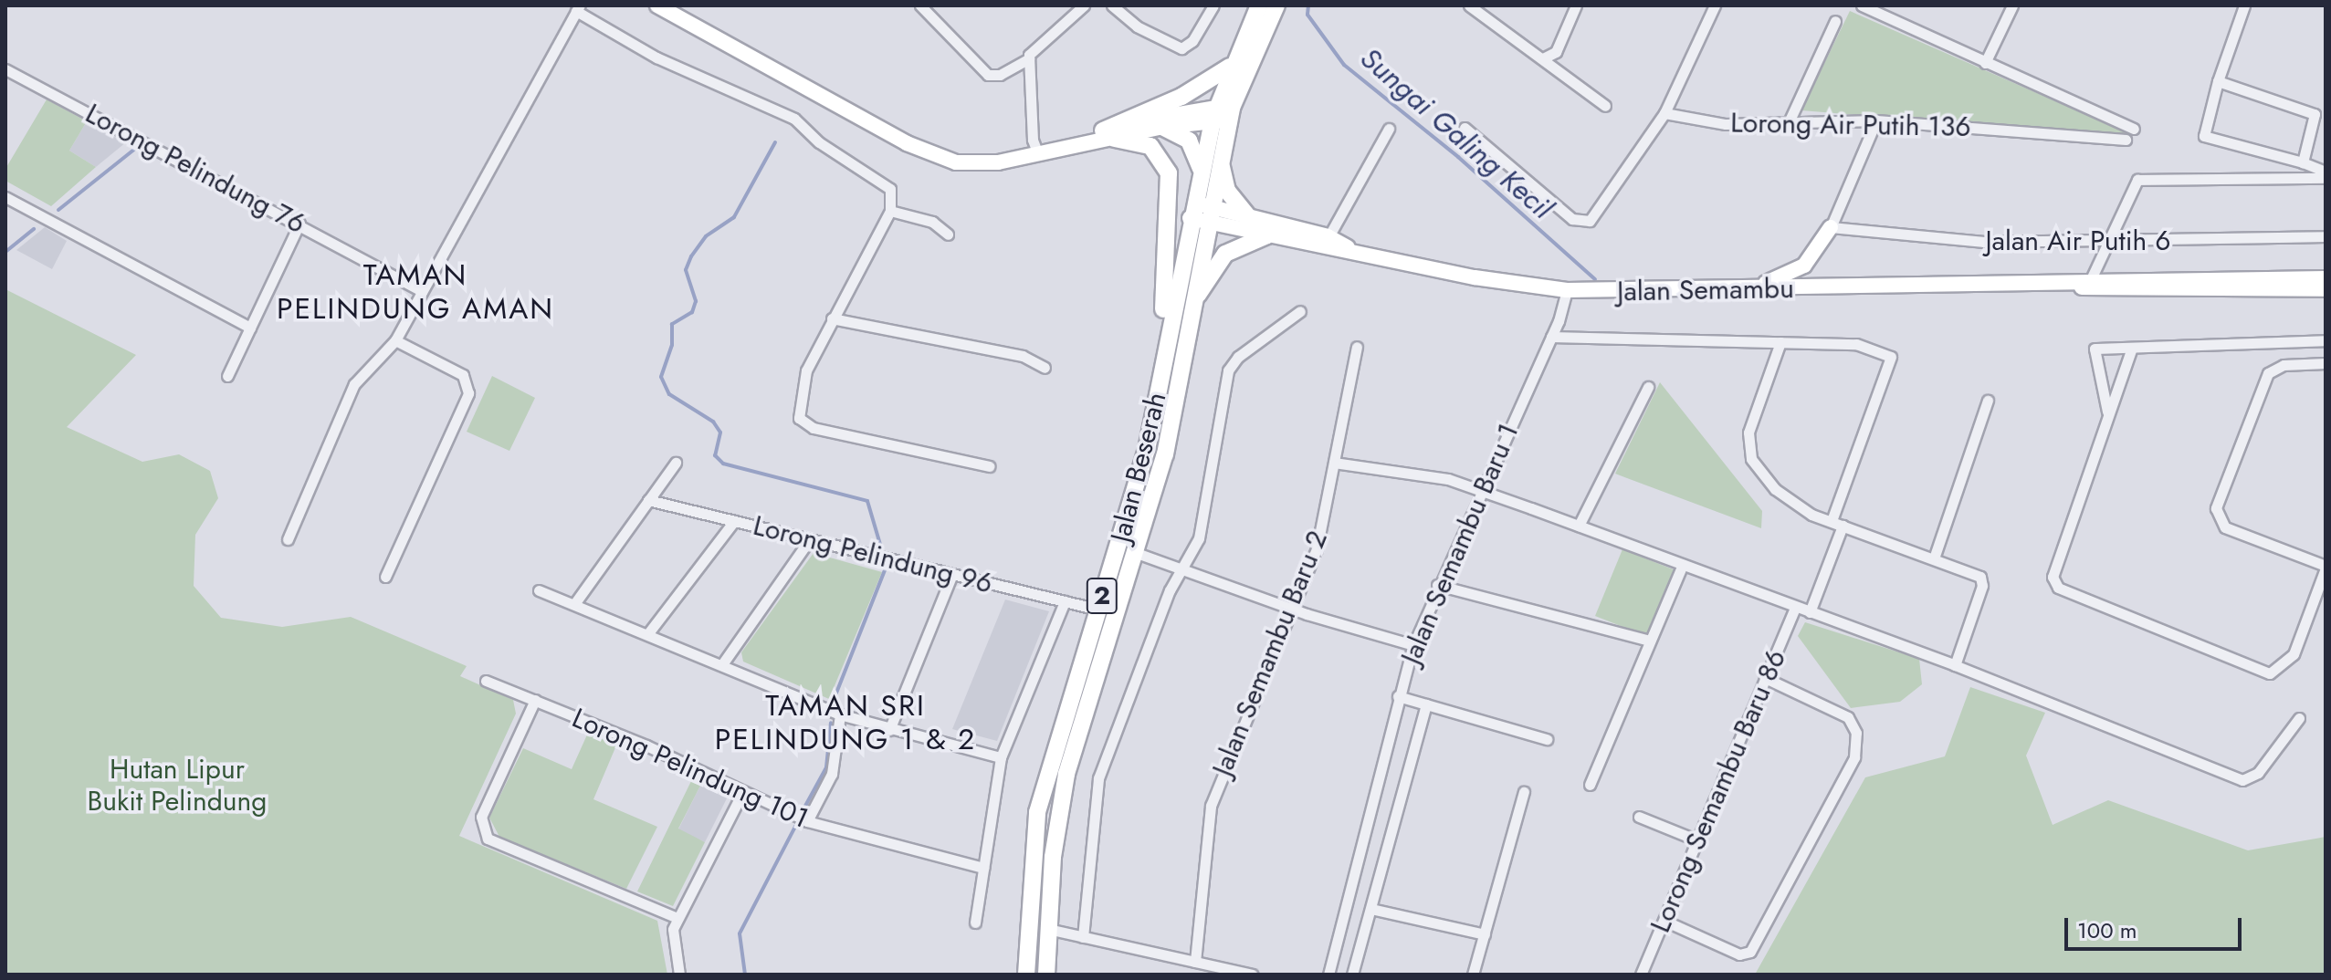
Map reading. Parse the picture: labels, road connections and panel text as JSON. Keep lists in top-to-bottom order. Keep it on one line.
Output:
{"streets":{"highway":["Jalan Beserah","2"],"main road":["Jalan Semambu"],"street":["Lorong Air Putih 136","Lorong Pelindung 76","Jalan Air Putih 6","Jalan Semambu Baru 1","Lorong Pelindung 96","Jalan Semambu Baru 2","Lorong Pelindung 101","Lorong Semambu Baru 86"]},"crossings":[["Jalan Semambu","Jalan Beserah"],["Jalan Semambu","Jalan Semambu Baru 1"],["Jalan Beserah","Lorong Pelindung 96"]],"districts":["TAMAN PELINDUNG AMAN","TAMAN SRI PELINDUNG 1 & 2"],"water":["Sungai Galing Kecil"],"parks":["Hutan Lipur Bukit Pelindung"],"scale_bar":"100 m"}
